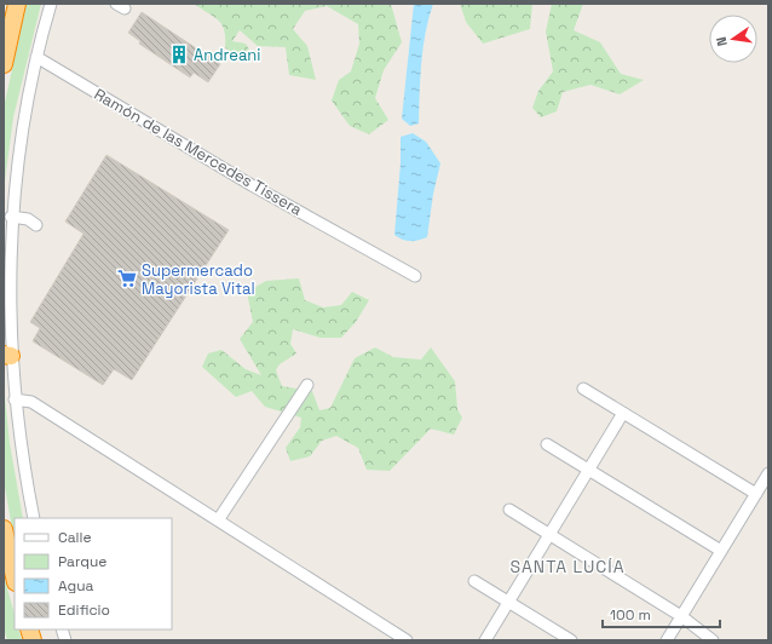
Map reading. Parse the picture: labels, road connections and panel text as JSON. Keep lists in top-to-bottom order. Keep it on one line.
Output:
{"streets":{"street":["Ramón de las Mercedes Tissera"]},"districts":["SANTA LUCÍA"],"places":{"building":["Andreani"],"supermarket":["Supermercado Mayorista Vital"]},"legend":["Calle","Parque","Agua","Edificio"],"scale_bar":"100 m","north":"left"}
